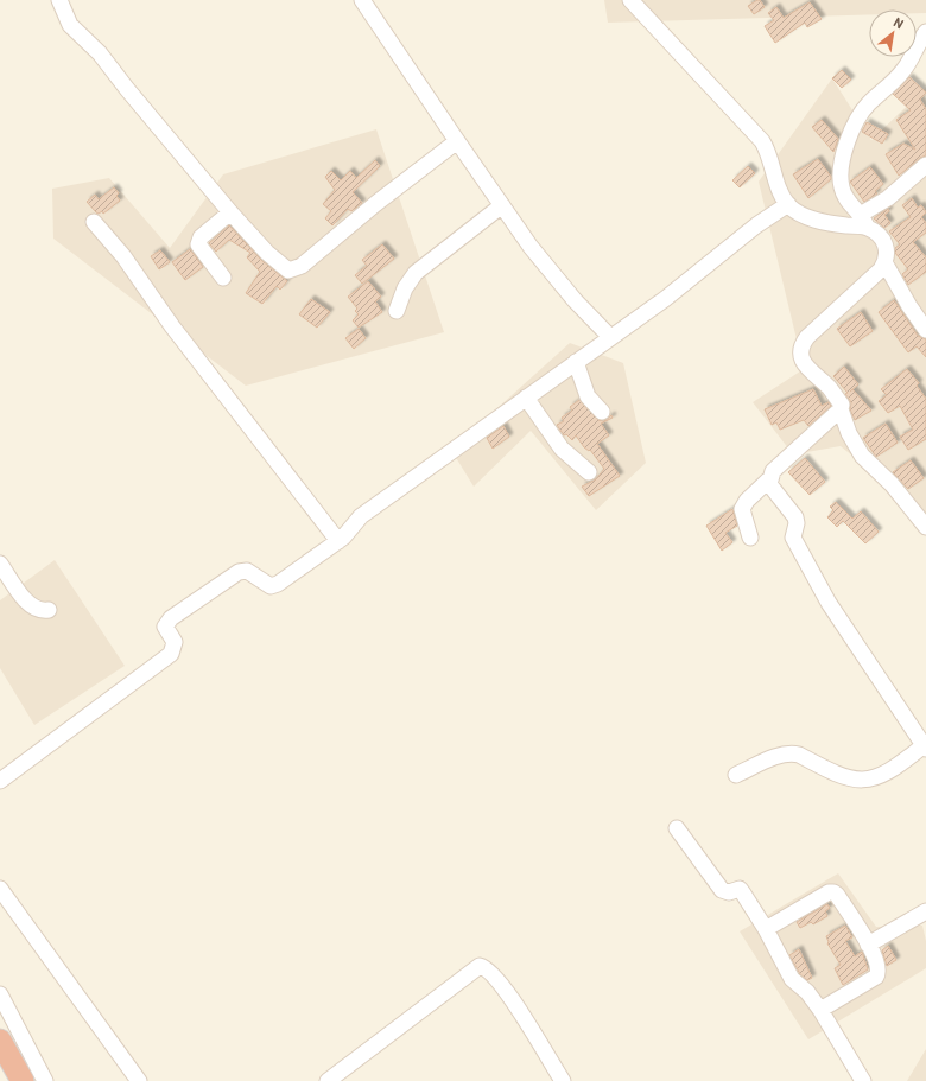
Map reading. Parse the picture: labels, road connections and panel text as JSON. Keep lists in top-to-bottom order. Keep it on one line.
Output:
{"north":"top right"}
